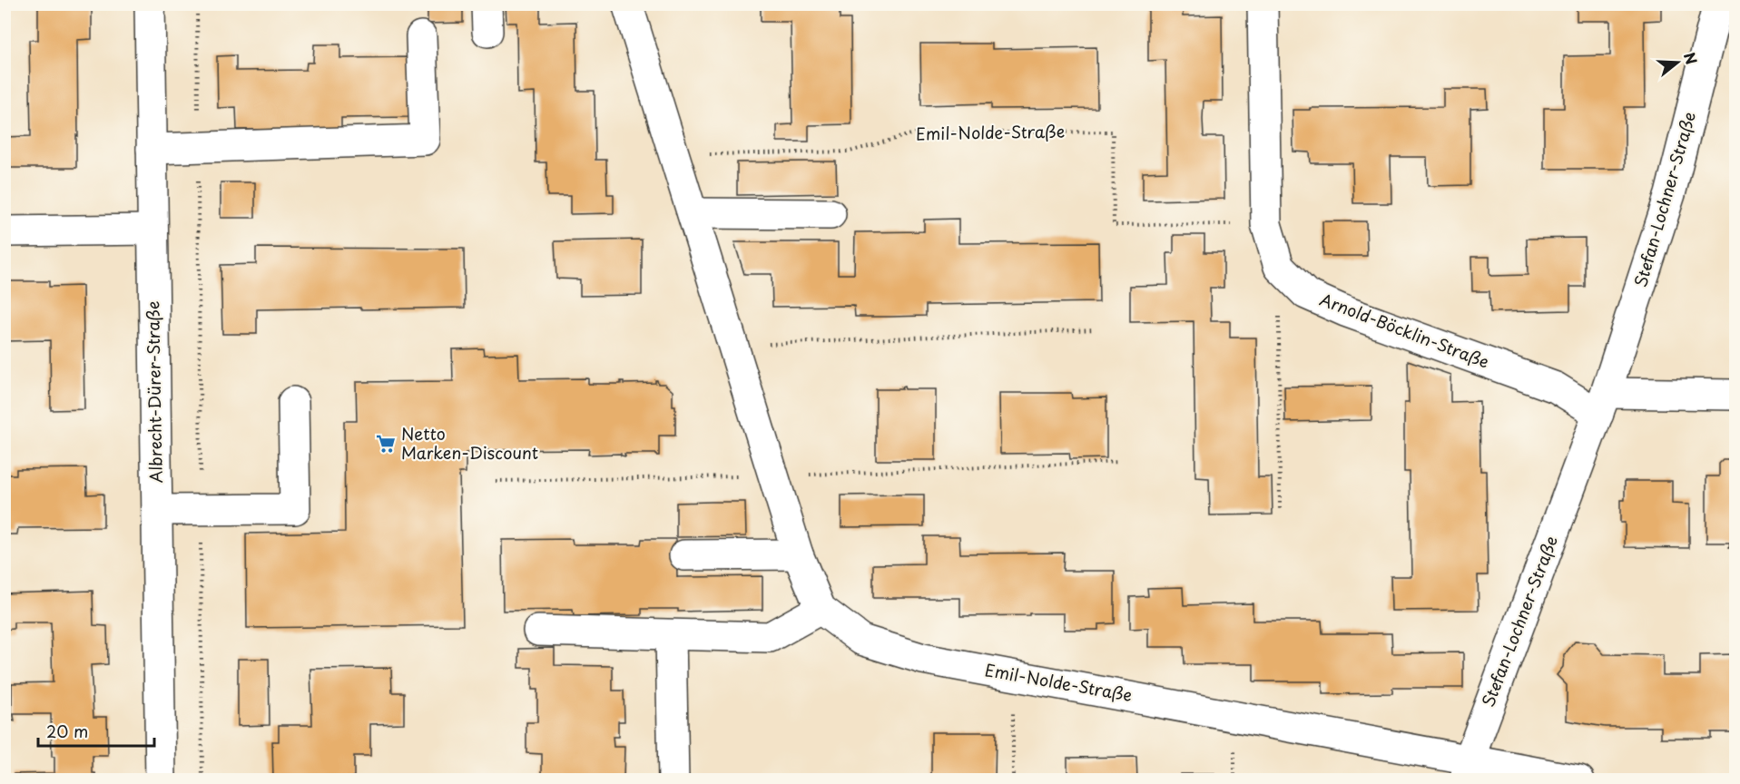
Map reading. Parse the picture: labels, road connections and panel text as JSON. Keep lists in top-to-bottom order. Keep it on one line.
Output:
{"streets":{"street":["Emil-Nolde-Straße","Stefan-Lochner-Straße","Arnold-Böcklin-Straße","Albrecht-Dürer-Straße"]},"crossings":[["Emil-Nolde-Straße","Stefan-Lochner-Straße"],["Emil-Nolde-Straße","Arnold-Böcklin-Straße"],["Stefan-Lochner-Straße","Arnold-Böcklin-Straße"]],"places":{"supermarket":["Netto Marken-Discount"]},"scale_bar":"20 m","north":"right"}
